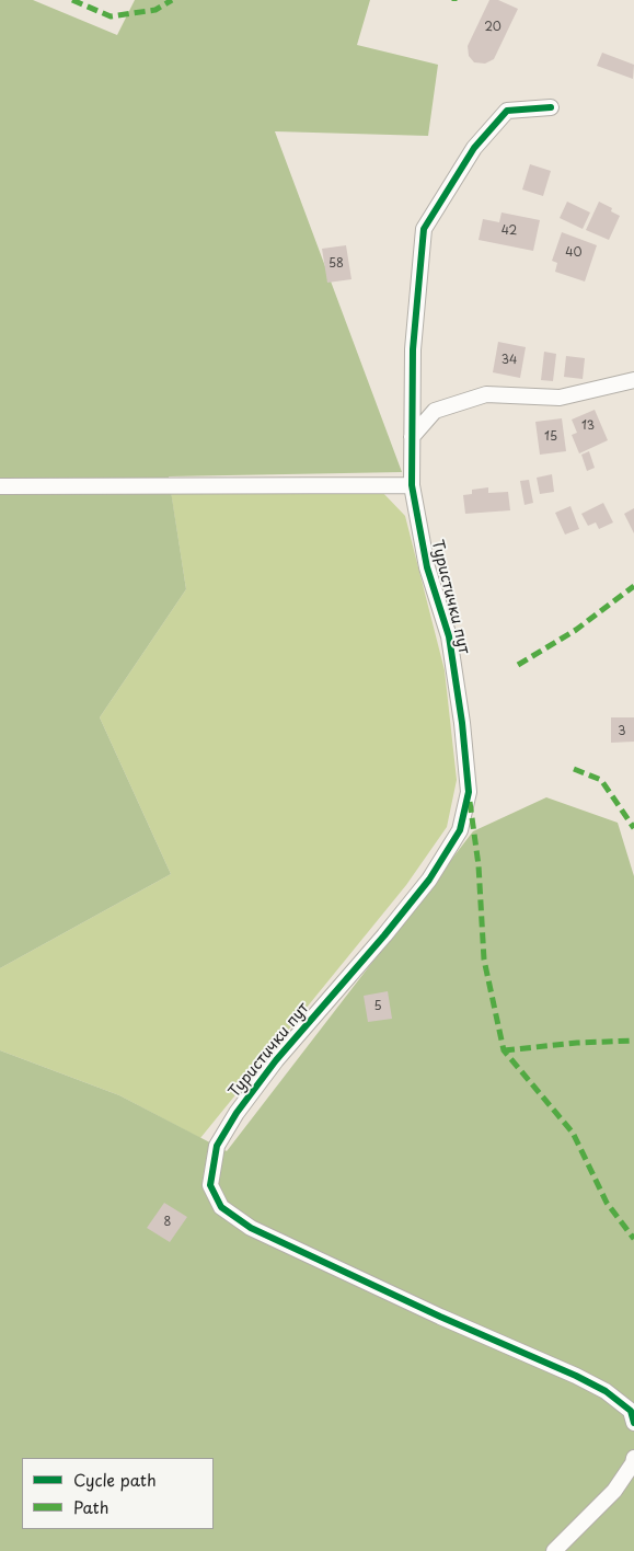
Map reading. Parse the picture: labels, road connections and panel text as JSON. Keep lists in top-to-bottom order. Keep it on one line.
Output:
{"streets":{"street":["Туристички пут"]},"house_numbers":["20","42","40","58","34","13","15","3","5","8"],"legend":["Cycle path","Path"]}
